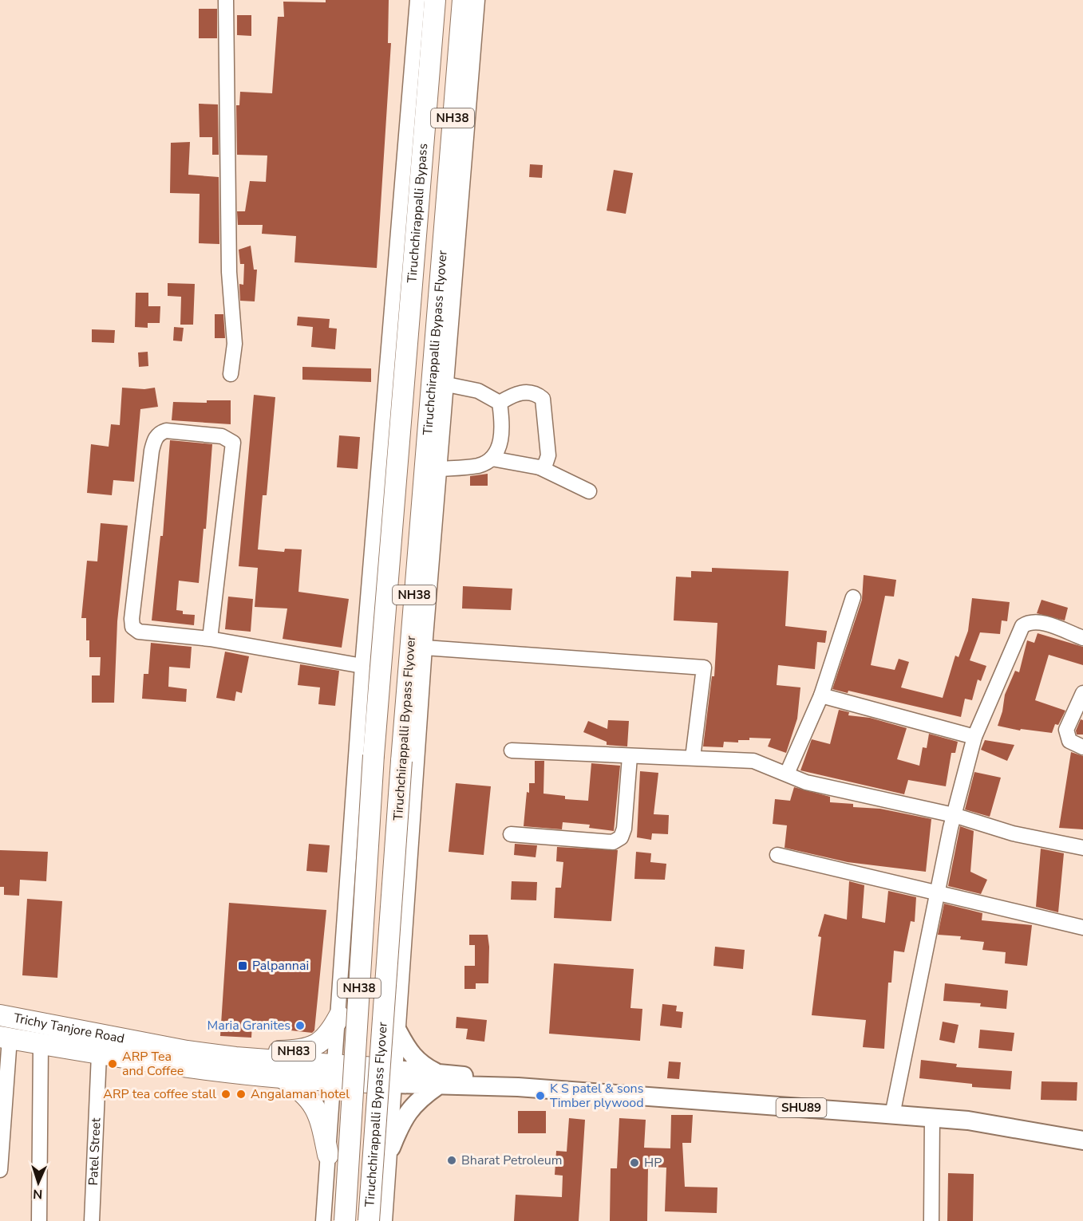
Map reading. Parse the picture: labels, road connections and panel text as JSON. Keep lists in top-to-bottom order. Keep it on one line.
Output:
{"streets":{"highway":["NH38","Tiruchchirappalli Bypass","Tiruchchirappalli Bypass Flyover","Trichy Tanjore Road","NH83"],"main road":["SHU89"],"street":["Patel Street"]},"crossings":[["NH38","Tiruchchirappalli Bypass Flyover"],["Tiruchchirappalli Bypass","Tiruchchirappalli Bypass Flyover"],["Trichy Tanjore Road","NH83"],["Trichy Tanjore Road","SHU89"],["Trichy Tanjore Road","Patel Street"]],"places":{"transit":["Palpannai"],"other":["Maria Granites","ARP Tea and Coffee","ARP tea coffee stall","Angalaman hotel","K S patel & sons Timber plywood","Bharat Petroleum","HP"]},"north":"bottom"}
